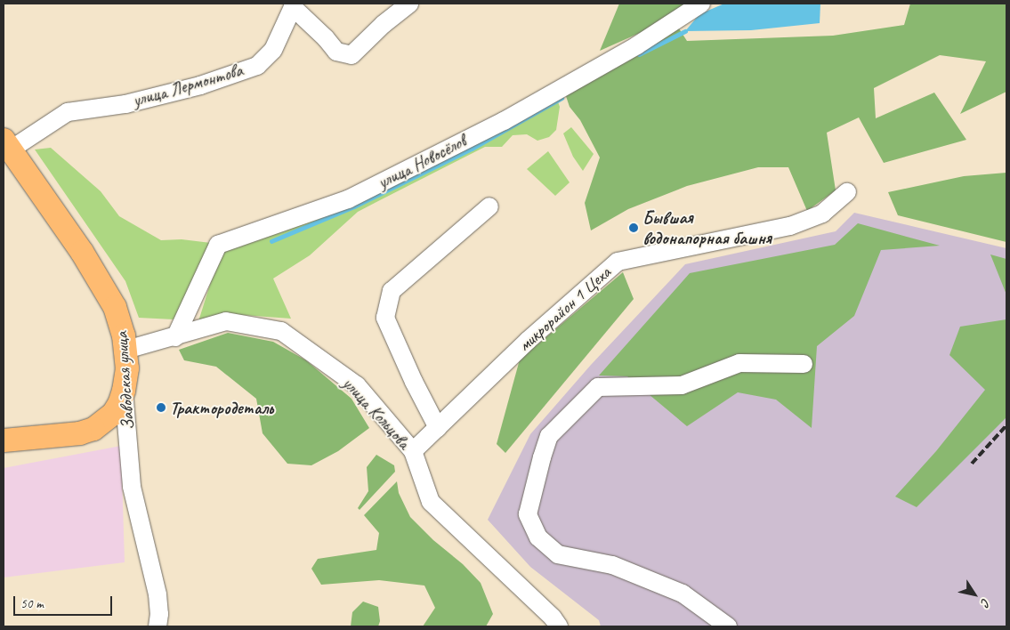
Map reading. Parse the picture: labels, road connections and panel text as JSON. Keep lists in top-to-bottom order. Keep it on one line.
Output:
{"streets":{"main road":["Заводская улица"],"street":["улица Лермонтова","улица Новосёлов","микрорайон 1 Цеха","улица Кольцова"]},"crossings":[["улица Лермонтова","Заводская улица"],["улица Новосёлов","улица Кольцова"],["микрорайон 1 Цеха","улица Кольцова"],["Заводская улица","улица Кольцова"]],"places":["Бывшая водонапорная башня","Трактородеталь"],"scale_bar":"50 m","north":"bottom right"}
